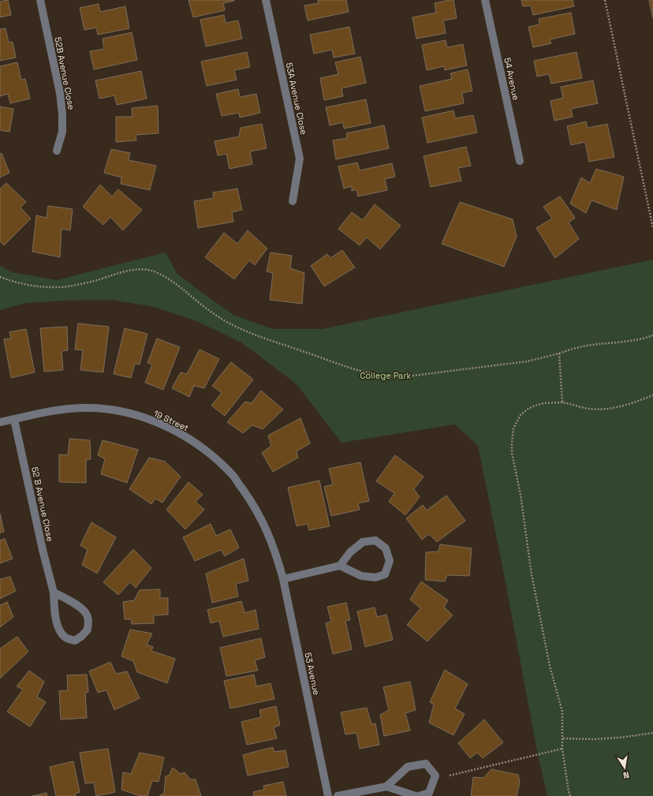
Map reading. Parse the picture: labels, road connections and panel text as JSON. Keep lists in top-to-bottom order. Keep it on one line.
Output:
{"streets":{"street":["52B Avenue Close","54 Avenue","53A Avenue Close","19 Street","52 B Avenue Close","53 Avenue"]},"crossings":[["19 Street","52 B Avenue Close"],["19 Street","53 Avenue"]],"parks":["College Park"],"north":"bottom"}
